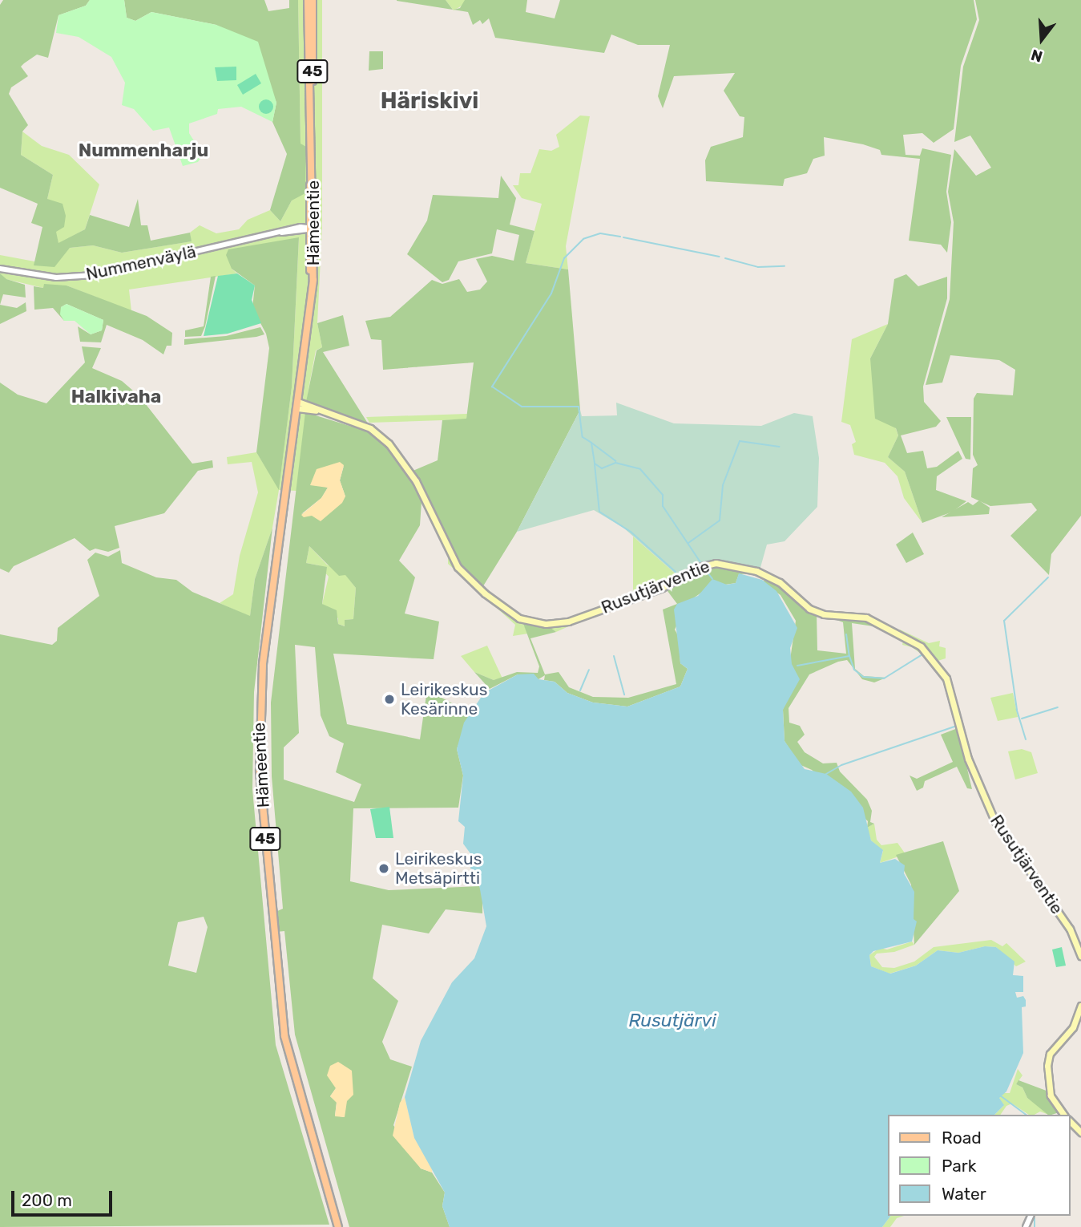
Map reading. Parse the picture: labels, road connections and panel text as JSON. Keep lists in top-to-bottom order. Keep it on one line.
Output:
{"streets":{"main road":["45","Hämeentie","Rusutjärventie"],"street":["Nummenväylä"]},"crossings":[["Hämeentie","Nummenväylä"],["Hämeentie","Rusutjärventie"]],"districts":["Häriskivi","Nummenharju","Halkivaha"],"water":["Rusutjärvi"],"places":["Leirikeskus Kesärinne","Leirikeskus Metsäpirtti"],"legend":["Road","Park","Water"],"scale_bar":"200 m","north":"bottom"}
